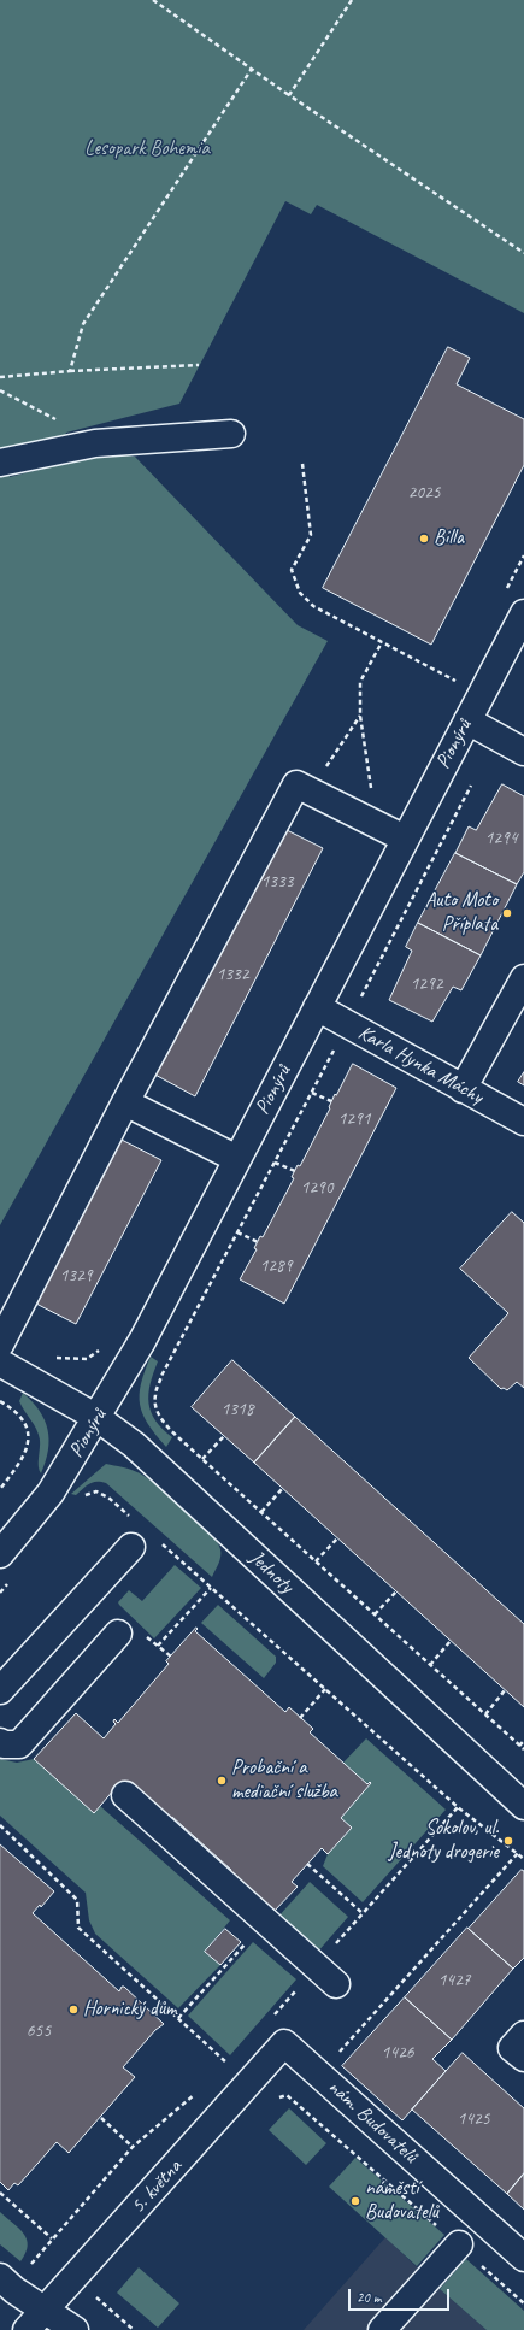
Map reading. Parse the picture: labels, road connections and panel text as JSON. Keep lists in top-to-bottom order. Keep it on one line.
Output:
{"streets":{"street":["Pionýrů","Karla Hynka Máchy","Jednoty","nám. Budovatelů","5. května"]},"crossings":[["Pionýrů","Karla Hynka Máchy"],["Pionýrů","Jednoty"],["nám. Budovatelů","5. května"]],"parks":["Lesopark Bohemia"],"places":["Billa","Auto Moto Příplata","Probační a mediační služba","Sokolov, ul. Jednoty drogerie","Hornický dům","náměstí Budovatelů"],"house_numbers":["2025","1294","1333","1332","1292","1291","1290","1289","1329","1318","1427","655","1426","1425"],"scale_bar":"20 m"}
